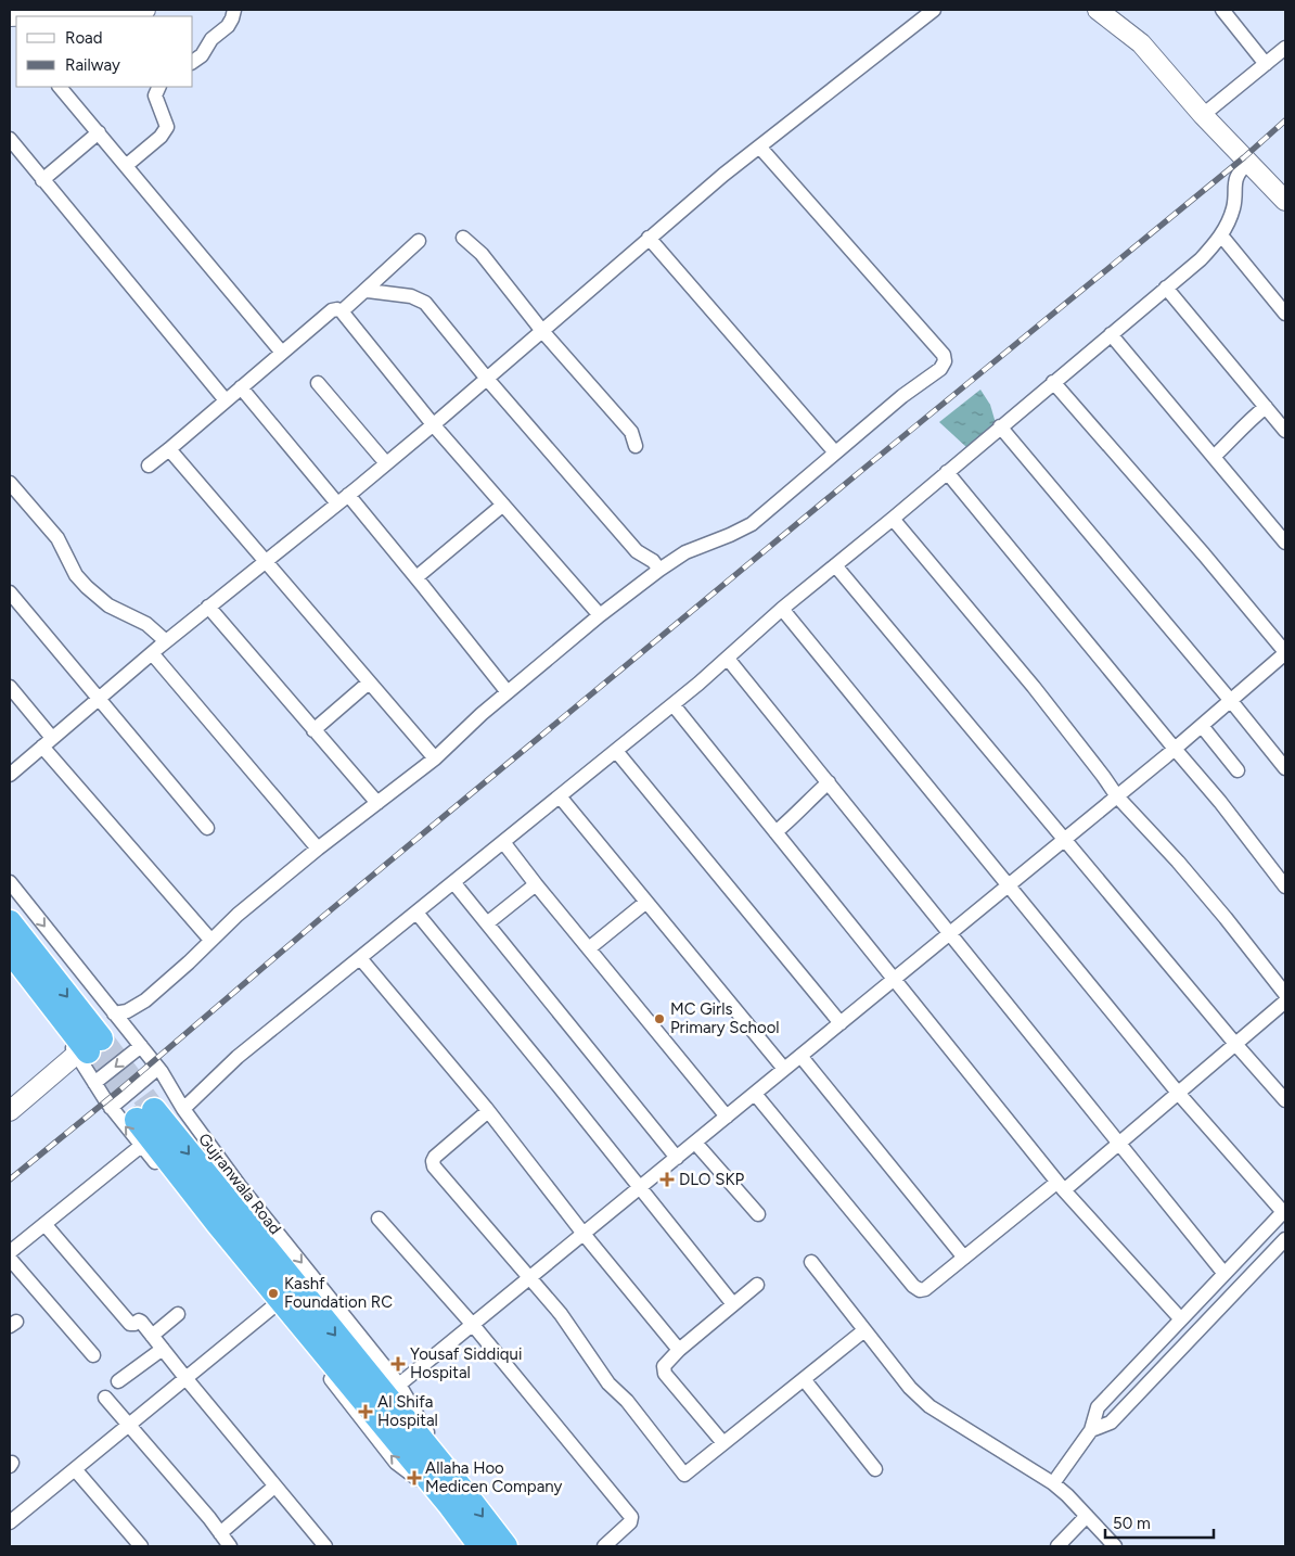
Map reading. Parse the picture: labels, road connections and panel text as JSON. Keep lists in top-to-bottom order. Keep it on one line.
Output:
{"streets":{"highway":["Gujranwala Road"]},"places":{"other":["MC Girls Primary School","Kashf Foundation RC"],"health":["DLO SKP","Yousaf Siddiqui Hospital","Al Shifa Hospital","Allaha Hoo Medicen Company"]},"legend":["Road","Railway"],"scale_bar":"50 m"}
